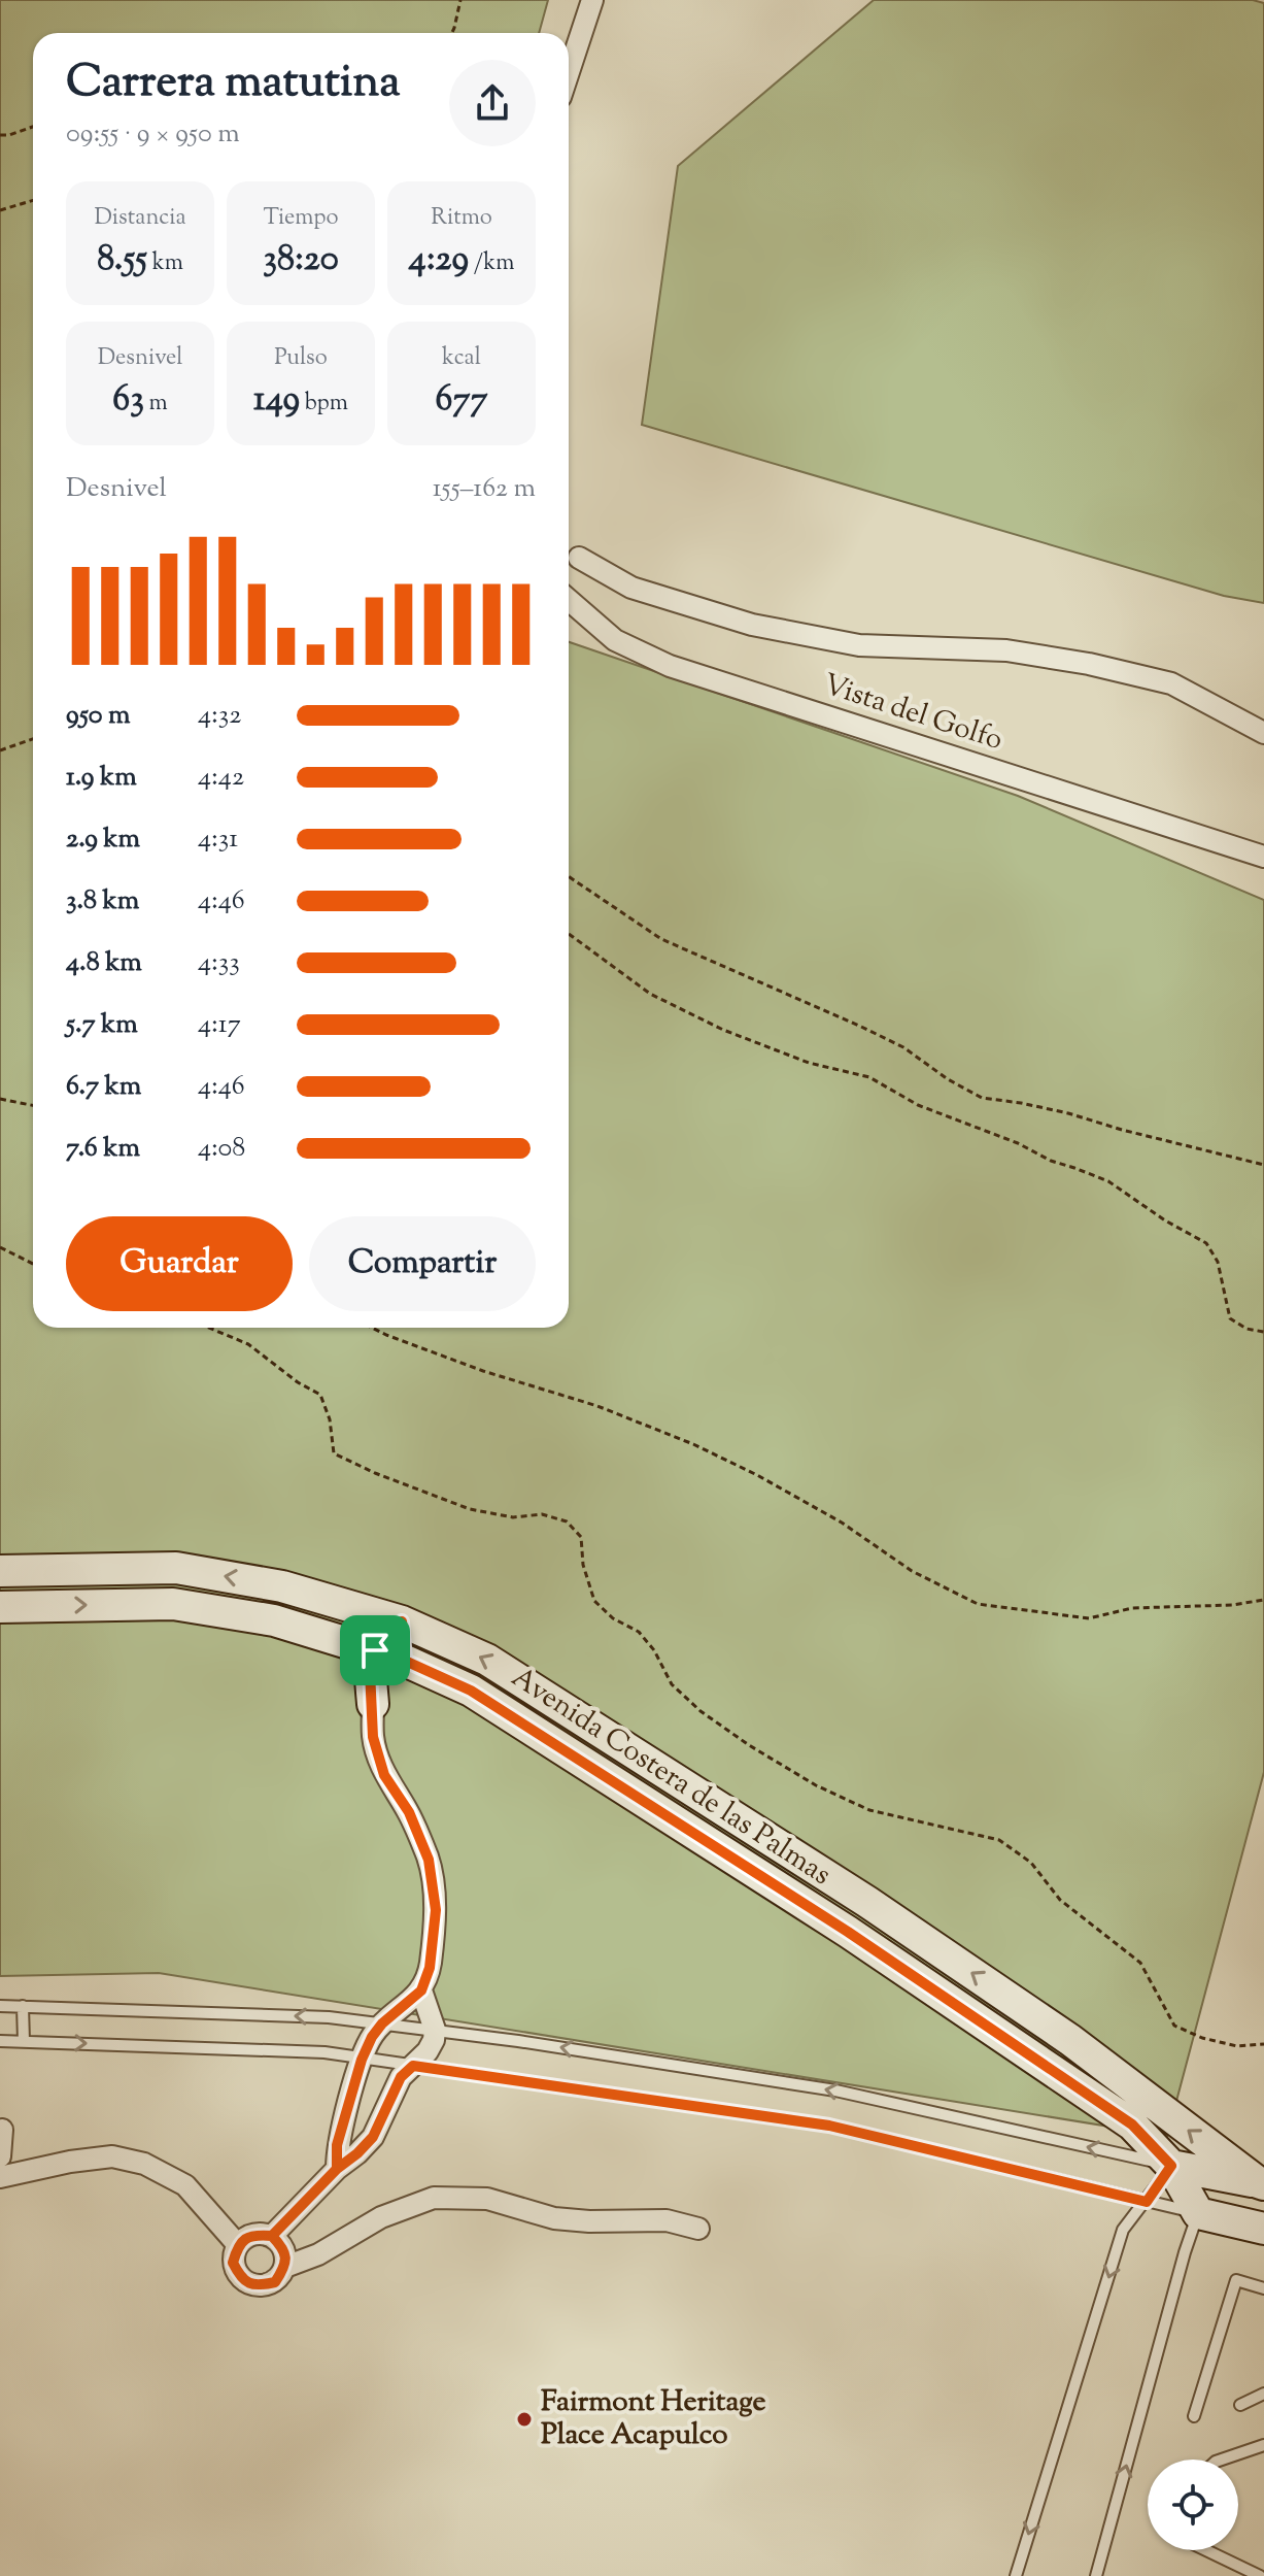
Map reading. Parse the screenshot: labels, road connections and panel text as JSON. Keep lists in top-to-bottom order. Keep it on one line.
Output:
{"streets":{"main road":["Avenida Costera de las Palmas"],"street":["Vista del Golfo"]},"places":["Fairmont Heritage Place Acapulco"],"page":{"heading":["Carrera matutina","09:55 · 9 × 950 m"],"stats":[["Distancia","8.55 km"],["Tiempo","38:20"],["Ritmo","4:29 /km"],["Desnivel","63 m"],["Pulso","149 bpm"],["kcal","677"]],"chart":["Desnivel","155–162 m"],"list":[{"name":"950 m","note":"4:32"},{"name":"1.9 km","note":"4:42"},{"name":"2.9 km","note":"4:31"},{"name":"3.8 km","note":"4:46"},{"name":"4.8 km","note":"4:33"},{"name":"5.7 km","note":"4:17"},{"name":"6.7 km","note":"4:46"},{"name":"7.6 km","note":"4:08"}],"buttons":["Guardar","Compartir"]}}
